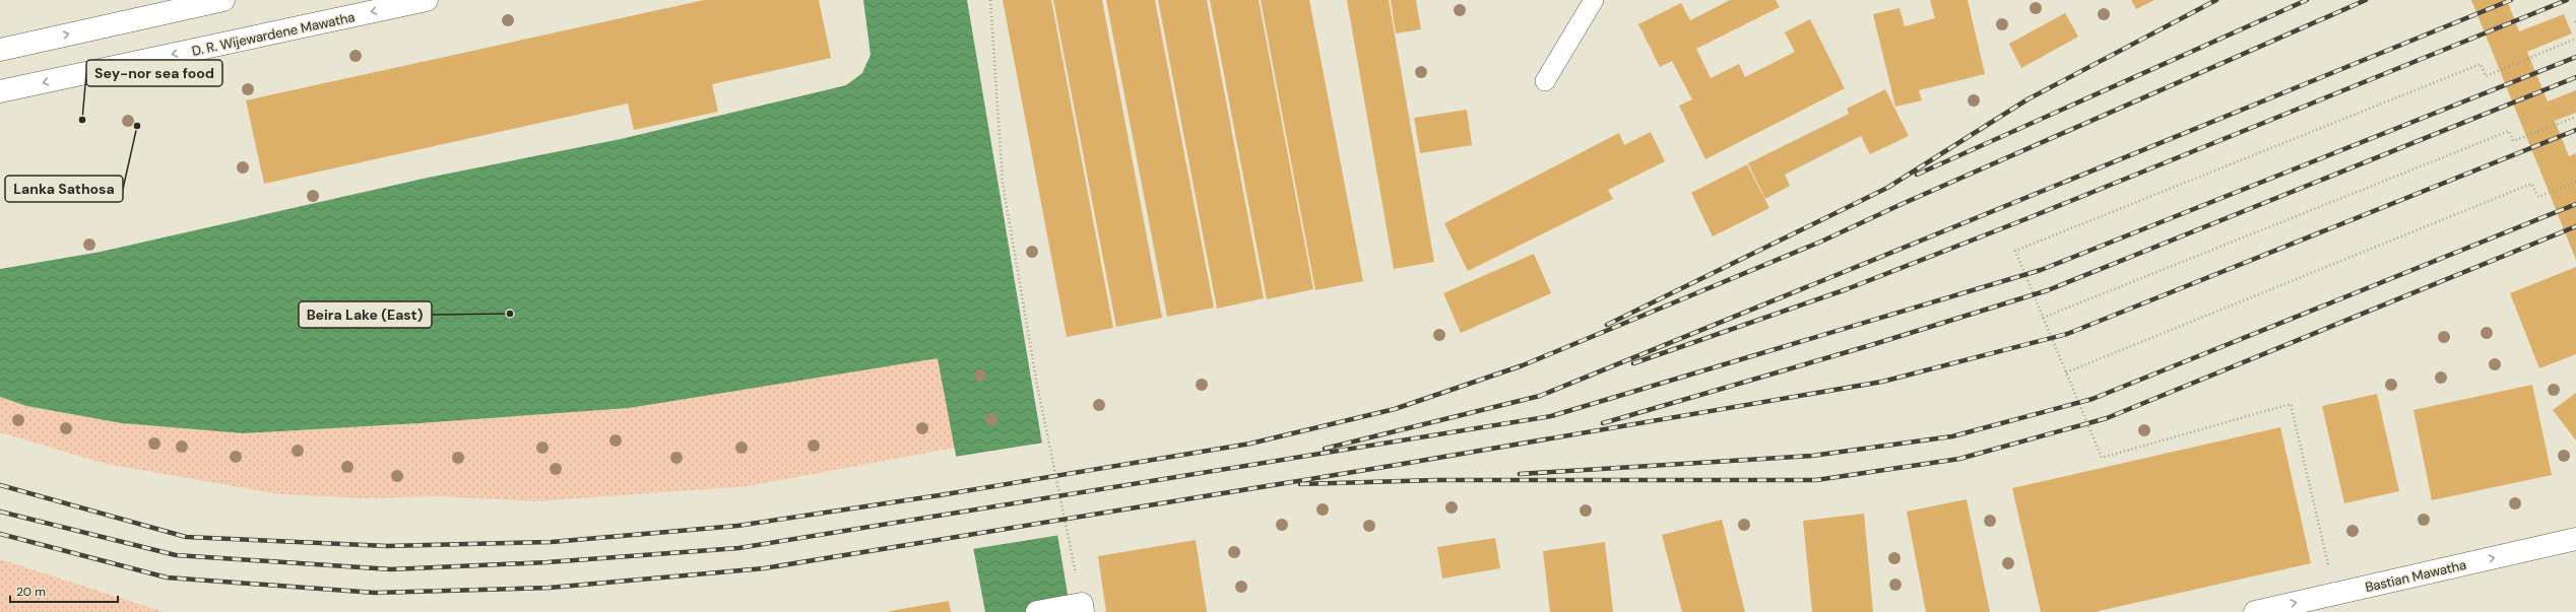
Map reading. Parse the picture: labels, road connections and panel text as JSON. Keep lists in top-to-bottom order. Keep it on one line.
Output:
{"streets":{"main road":["D. R. Wijewardene Mawatha","Bastian Mawatha"]},"one_way":["Bastian Mawatha"],"places":["Sey-nor sea food","Lanka Sathosa","Beira Lake (East)"],"scale_bar":"20 m"}
